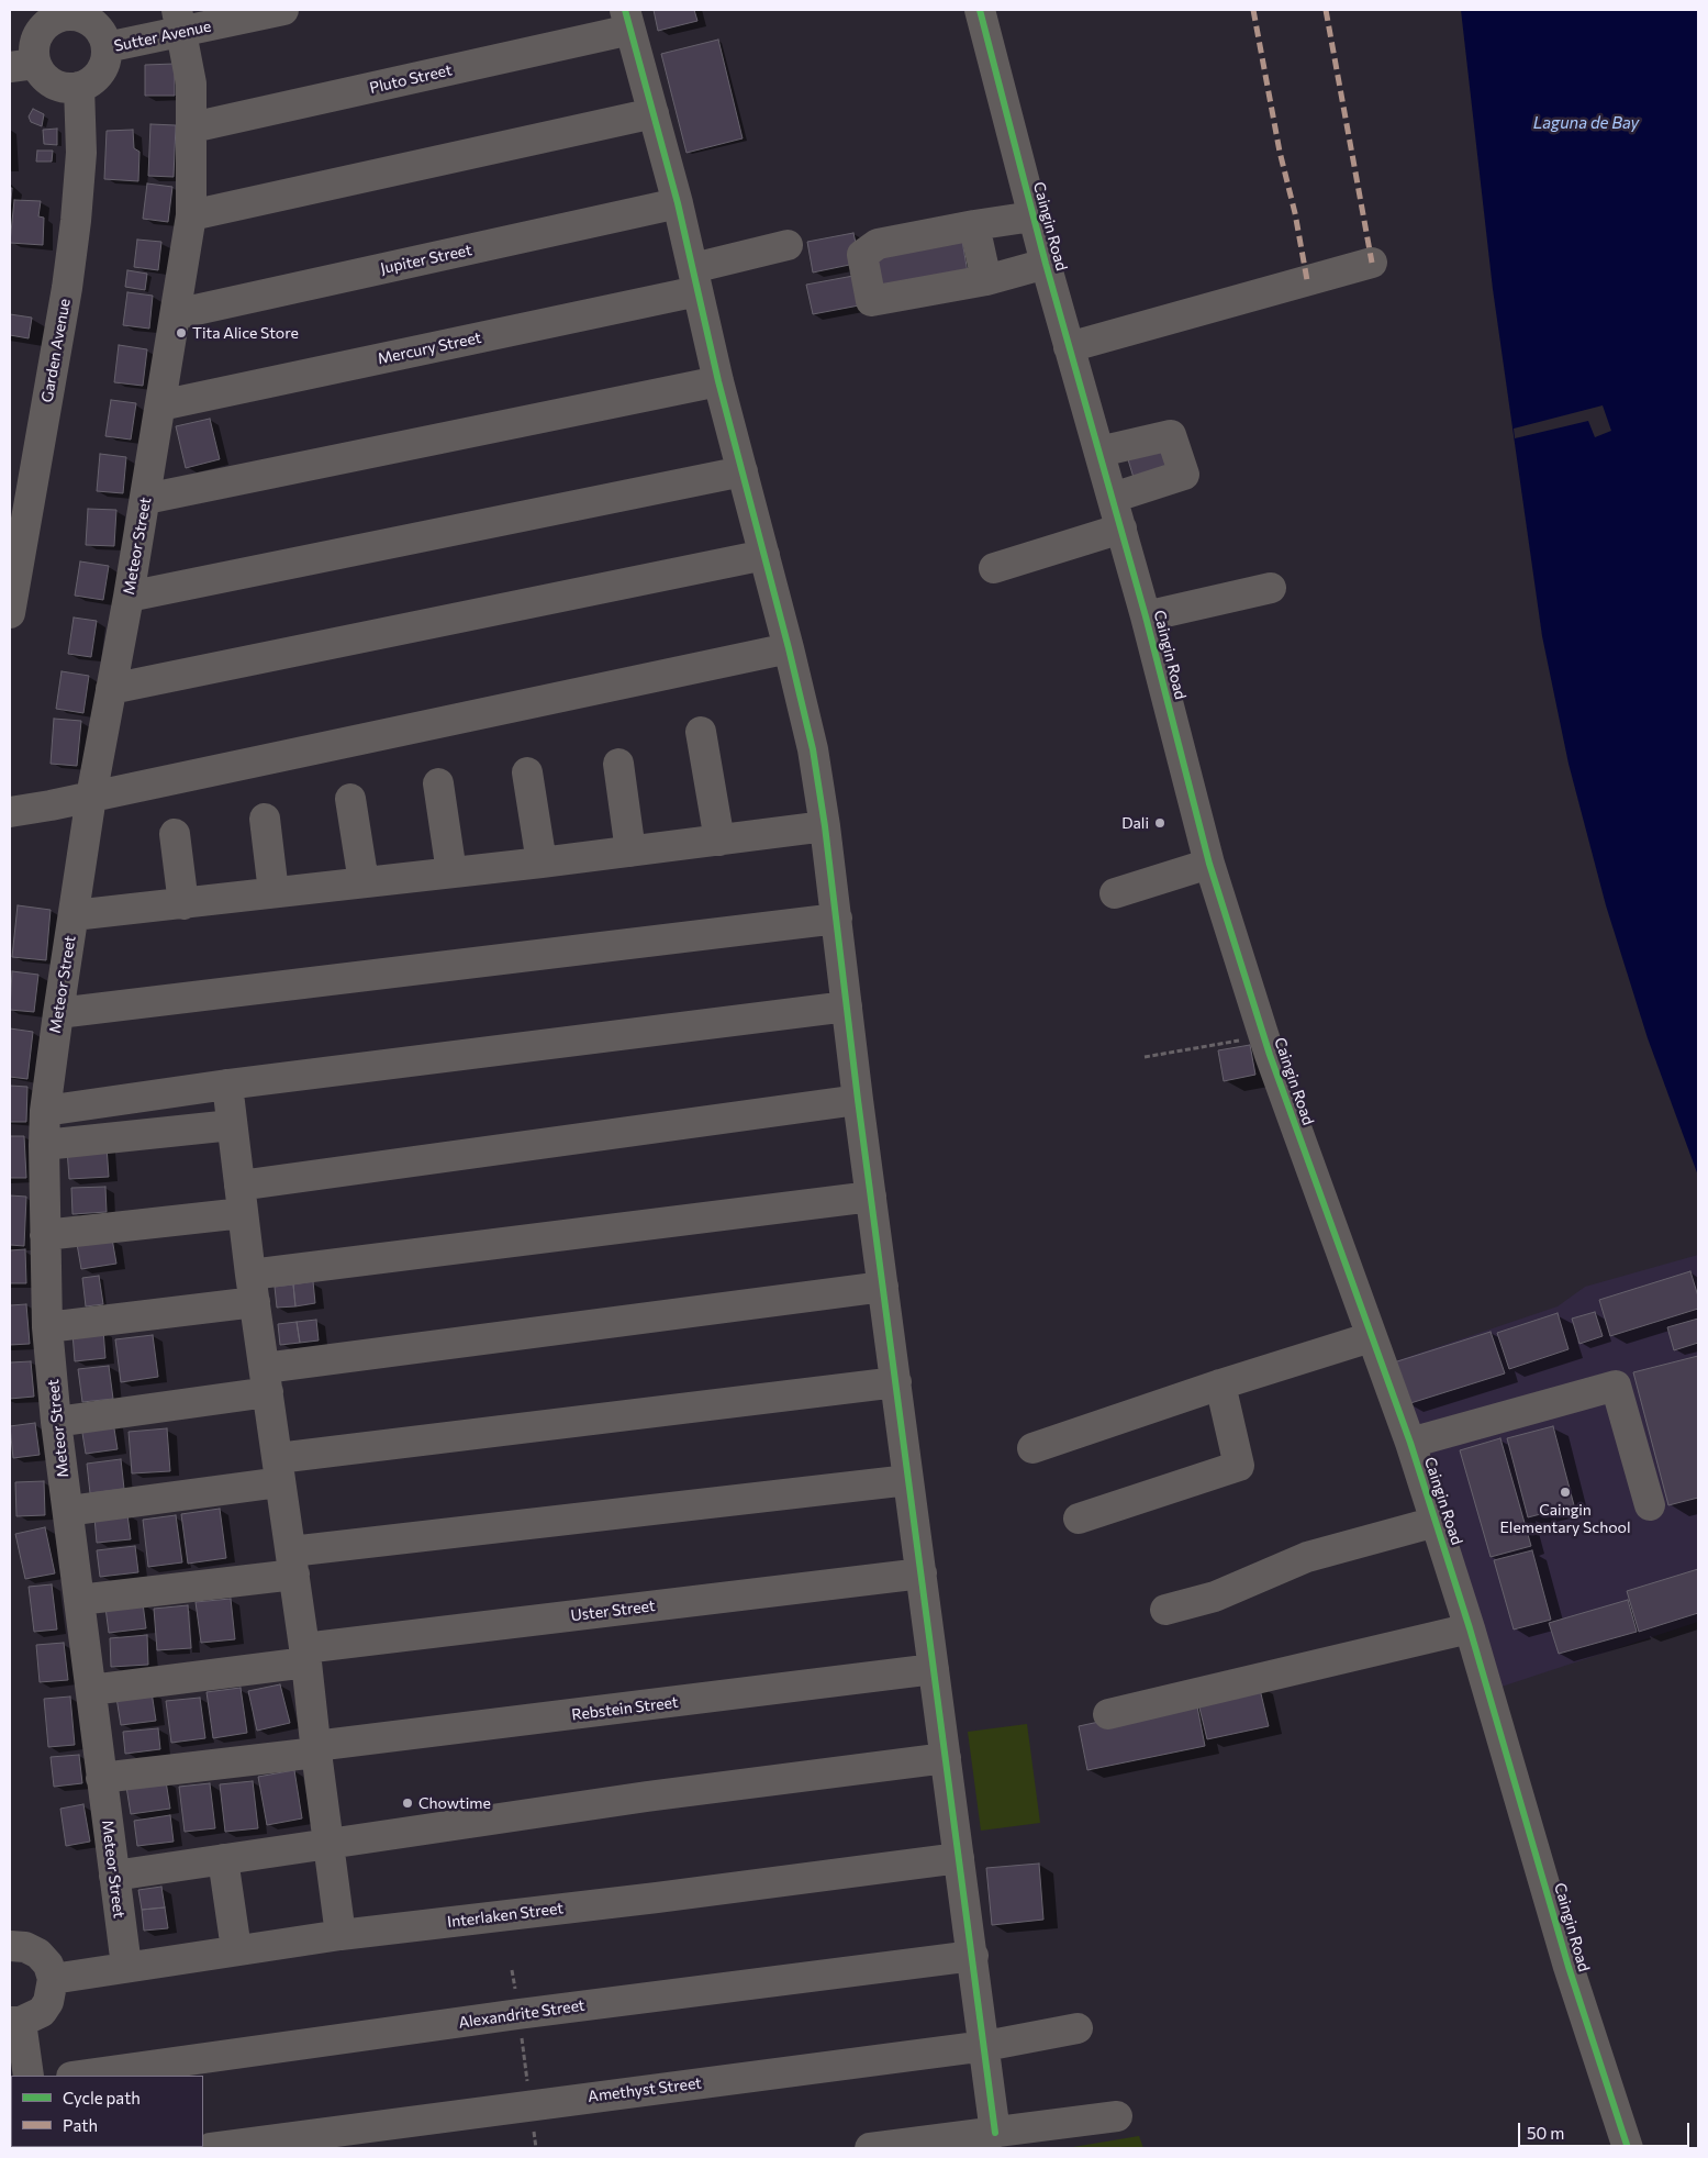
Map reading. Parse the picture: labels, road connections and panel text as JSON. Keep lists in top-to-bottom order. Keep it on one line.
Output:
{"streets":{"street":["Sutter Avenue","Pluto Street","Caingin Road","Jupiter Street","Mercury Street","Garden Avenue","Meteor Street","Uster Street","Rebstein Street","Interlaken Street","Alexandrite Street","Amethyst Street"]},"crossings":[["Sutter Avenue","Garden Avenue"],["Sutter Avenue","Meteor Street"],["Pluto Street","Meteor Street"],["Jupiter Street","Meteor Street"],["Mercury Street","Meteor Street"],["Meteor Street","Uster Street"],["Meteor Street","Rebstein Street"],["Meteor Street","Interlaken Street"]],"water":["Laguna de Bay"],"places":["Tita Alice Store","Dali","Caingin Elementary School","Chowtime"],"legend":["Cycle path","Path"],"scale_bar":"50 m"}
